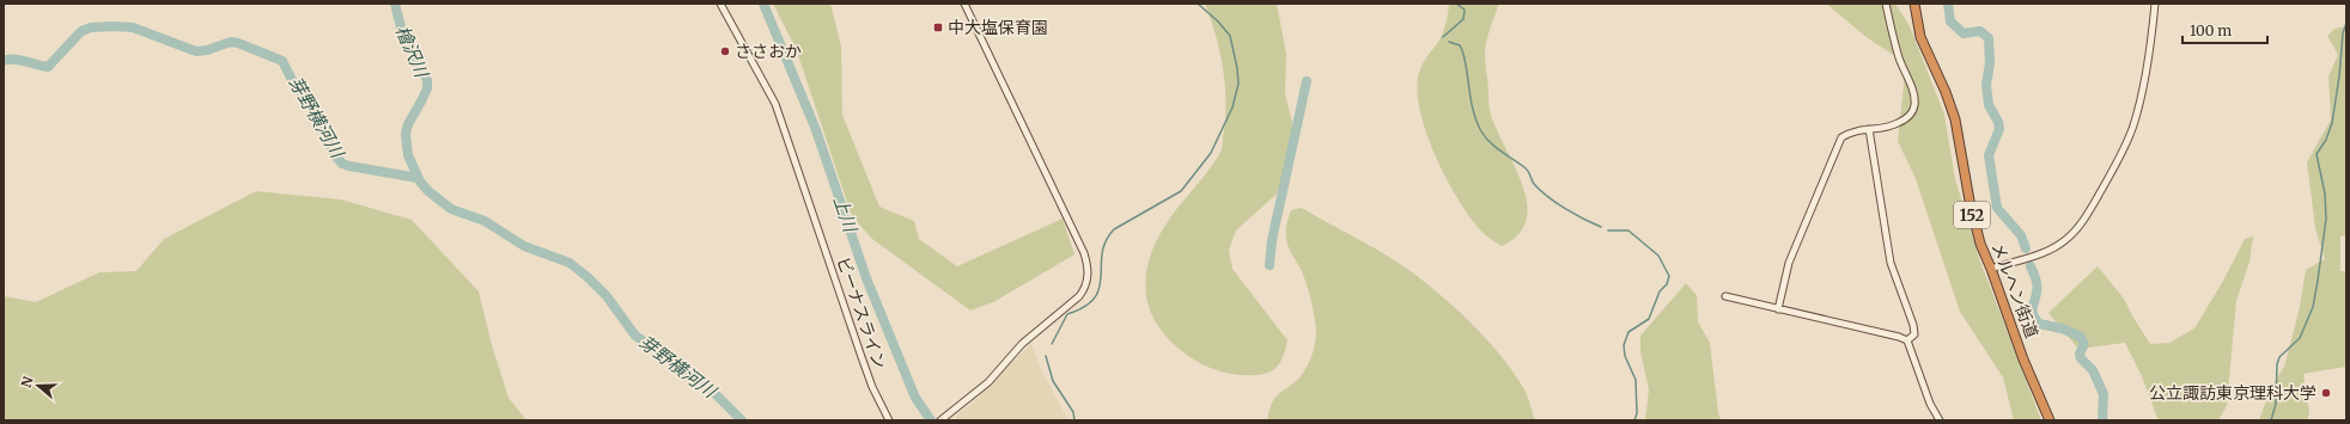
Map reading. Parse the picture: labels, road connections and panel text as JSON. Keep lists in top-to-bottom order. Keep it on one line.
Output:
{"streets":{"highway":["152","メルヘン街道"],"street":["ビーナスライン"]},"water":["檜沢川","芽野横河川","上川"],"places":{"transit":["中大塩保育園"],"other":["ささおか","公立諏訪東京理科大学"]},"scale_bar":"100 m","north":"left"}
